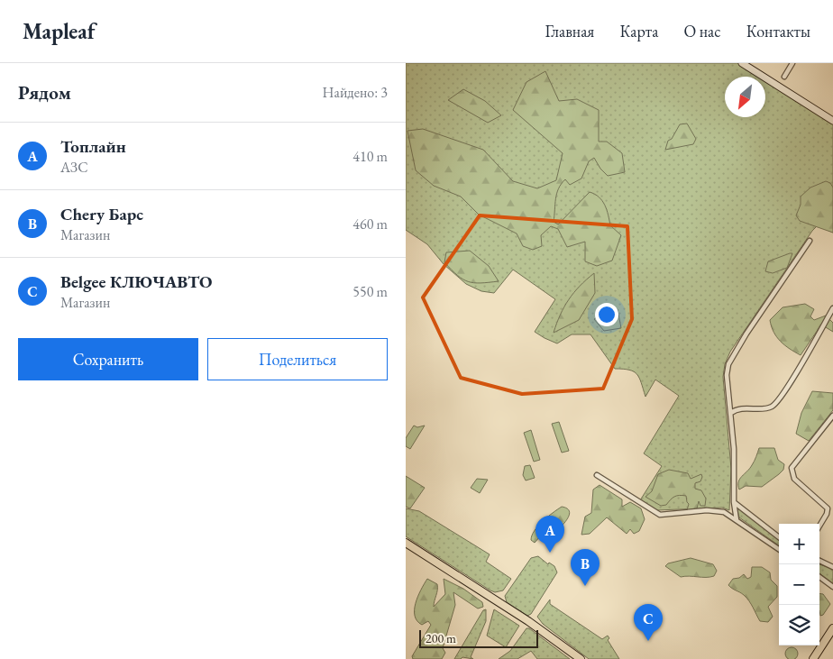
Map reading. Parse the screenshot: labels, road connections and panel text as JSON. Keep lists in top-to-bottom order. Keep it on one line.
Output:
{"scale_bar":"200 m","north":"bottom left","page":{"header":"Mapleaf","nav":["Главная","Карта","О нас","Контакты"],"heading":["Рядом","Найдено: 3"],"list":[{"mark":"A","name":"Топлайн","note":"АЗС","value":"410 m"},{"mark":"B","name":"Chery Барс","note":"Магазин","value":"460 m"},{"mark":"C","name":"Belgee КЛЮЧАВТО","note":"Магазин","value":"550 m"}],"buttons":["Сохранить","Поделиться"],"pins":["A","B","C"],"map_buttons":["+","−"],"scale":"200 m"}}
